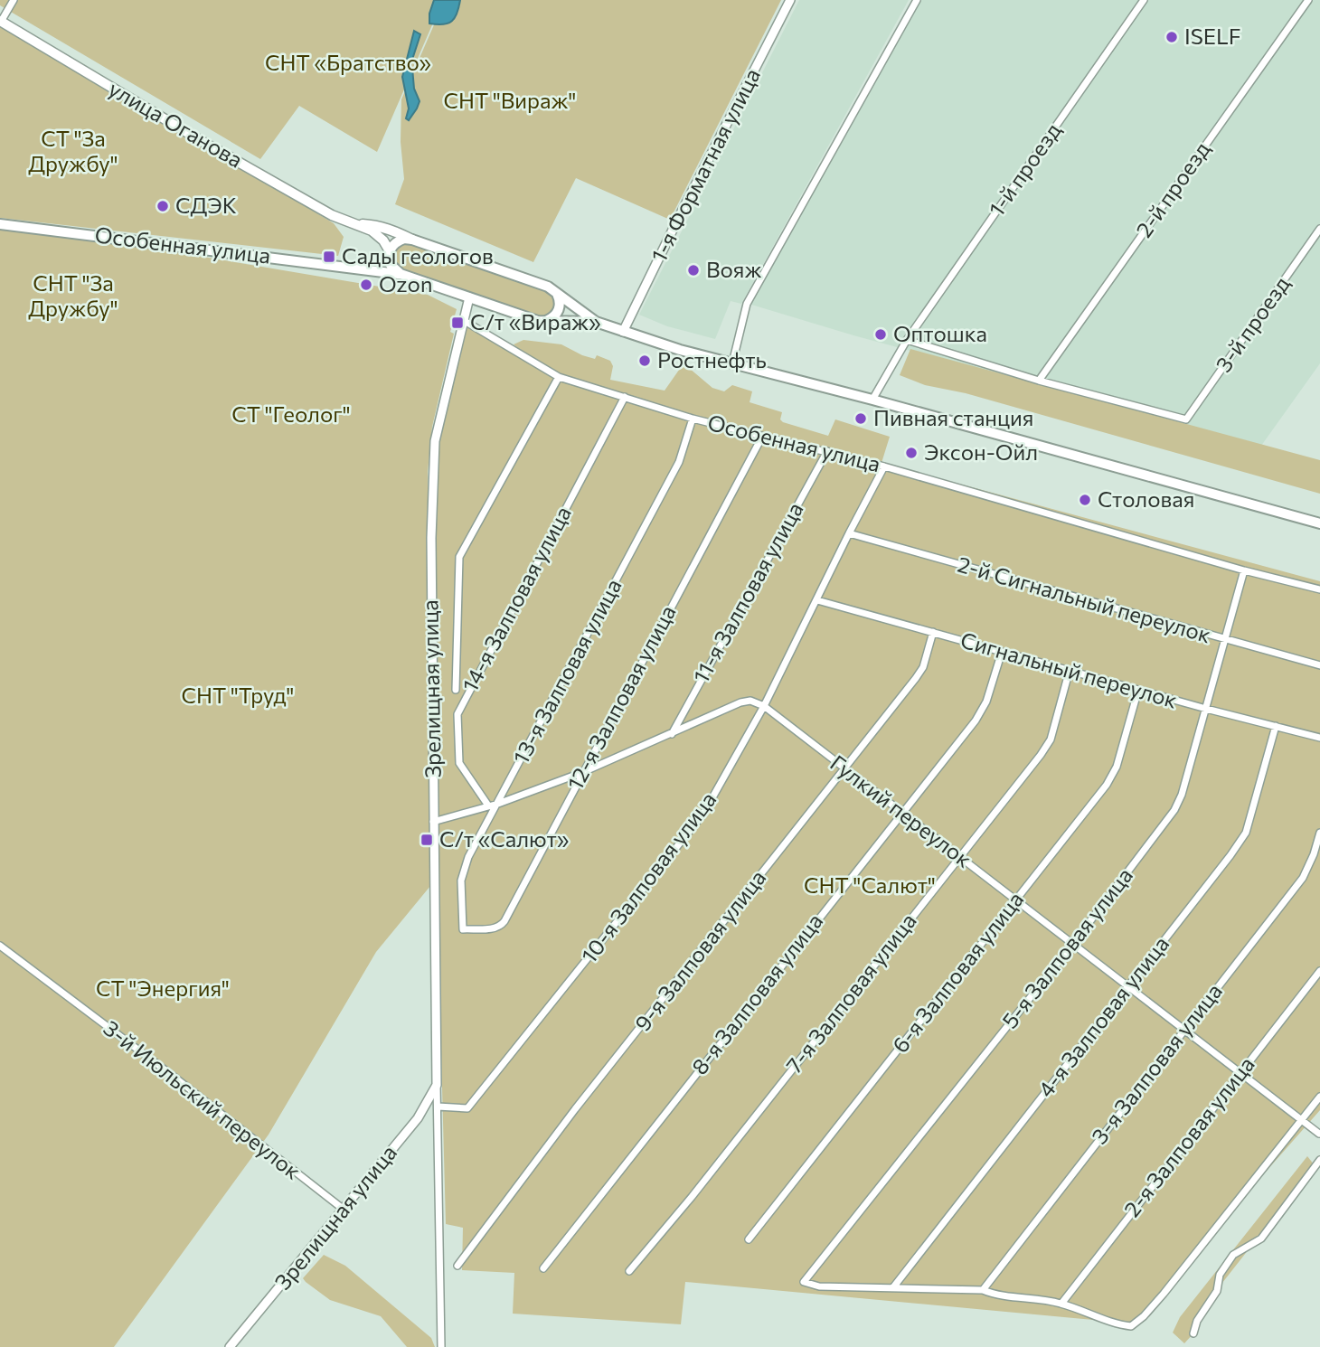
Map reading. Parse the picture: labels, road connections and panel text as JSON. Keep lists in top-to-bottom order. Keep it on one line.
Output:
{"streets":{"main road":["улица Оганова","Особенная улица"],"street":["1-я Форматная улица","1-й проезд","2-й проезд","3-й проезд","11-я Залповая улица","14-я Залповая улица","2-й Сигнальный переулок","Сигнальный переулок","13-я Залповая улица","Зрелищная улица","12-я Залповая улица","Гулкий переулок","10-я Залповая улица","5-я Залповая улица","9-я Залповая улица","6-я Залповая улица","7-я Залповая улица","8-я Залповая улица","4-я Залповая улица","3-я Залповая улица","3-й Июльский переулок","2-я Залповая улица"]},"crossings":[["2-й проезд","3-й проезд"],["Особенная улица","11-я Залповая улица"],["Особенная улица","14-я Залповая улица"],["Особенная улица","13-я Залповая улица"],["Особенная улица","Зрелищная улица"],["Особенная улица","12-я Залповая улица"],["Особенная улица","10-я Залповая улица"],["Особенная улица","5-я Залповая улица"],["2-й Сигнальный переулок","10-я Залповая улица"],["2-й Сигнальный переулок","5-я Залповая улица"],["Сигнальный переулок","10-я Залповая улица"],["Сигнальный переулок","5-я Залповая улица"],["Сигнальный переулок","9-я Залповая улица"],["Сигнальный переулок","6-я Залповая улица"],["Сигнальный переулок","7-я Залповая улица"],["Сигнальный переулок","8-я Залповая улица"],["Сигнальный переулок","4-я Залповая улица"],["13-я Залповая улица","12-я Залповая улица"],["Зрелищная улица","10-я Залповая улица"],["Зрелищная улица","3-й Июльский переулок"],["Гулкий переулок","10-я Залповая улица"],["Гулкий переулок","5-я Залповая улица"],["Гулкий переулок","9-я Залповая улица"],["Гулкий переулок","6-я Залповая улица"],["Гулкий переулок","7-я Залповая улица"],["Гулкий переулок","8-я Залповая улица"],["Гулкий переулок","4-я Залповая улица"],["Гулкий переулок","3-я Залповая улица"],["Гулкий переулок","2-я Залповая улица"],["5-я Залповая улица","4-я Залповая улица"]],"parks":["СНТ «Братство»","СНТ \"Вираж\"","СТ \"За Дружбу\"","СНТ \"За Дружбу\"","СТ \"Геолог\"","СНТ \"Труд\"","СНТ \"Салют\"","СТ \"Энергия\""],"places":{"other":["ISELF","СДЭК","Вояж","Ozon","Оптошка","Ростнефть","Пивная станция","Эксон-Ойл","Столовая"],"transit":["Сады геологов","С/т «Вираж»","С/т «Салют»"]}}
